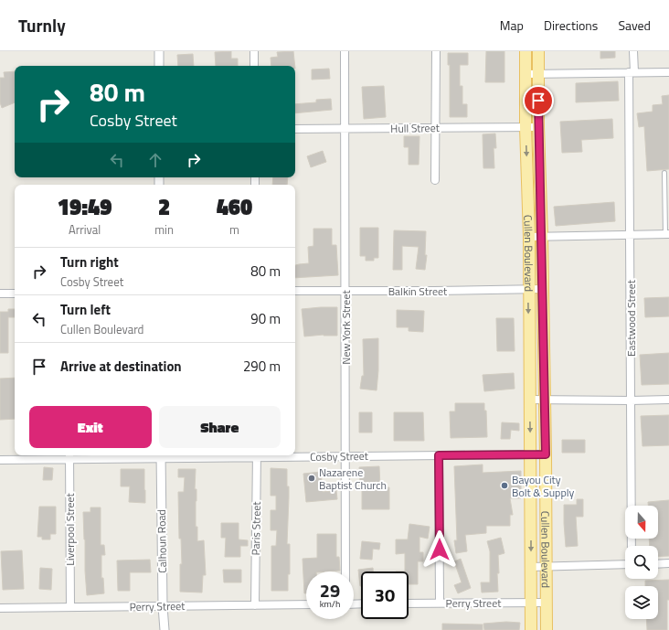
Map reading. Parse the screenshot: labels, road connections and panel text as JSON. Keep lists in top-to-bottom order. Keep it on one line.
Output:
{"streets":{"main road":["Cullen Boulevard"],"street":["Hull Street","Balkin Street","Eastwood Street","New York Street","Cosby Street","Paris Street","Liverpool Street","Calhoun Road","Perry Street"]},"crossings":[["Hull Street","Cullen Boulevard"],["Hull Street","New York Street"],["Cullen Boulevard","Balkin Street"],["Cullen Boulevard","Cosby Street"],["Cullen Boulevard","Perry Street"],["Balkin Street","New York Street"],["New York Street","Cosby Street"],["Cosby Street","Paris Street"],["Cosby Street","Liverpool Street"],["Cosby Street","Calhoun Road"],["Paris Street","Perry Street"],["Liverpool Street","Perry Street"],["Calhoun Road","Perry Street"]],"places":["Nazarene Baptist Church","Bayou City Bolt & Supply"],"north":"bottom","page":{"header":"Turnly","nav":["Map","Directions","Saved"],"turn":["80 m","Cosby Street"],"eta":["19:49","Arrival","2","min","460","m"],"list":[{"name":"Turn right","note":"Cosby Street","value":"80 m"},{"name":"Turn left","note":"Cullen Boulevard","value":"90 m"},{"name":"Arrive at destination","value":"290 m"}],"buttons":["Exit","Share"],"speed":"29 km/h","limit":"30"}}
